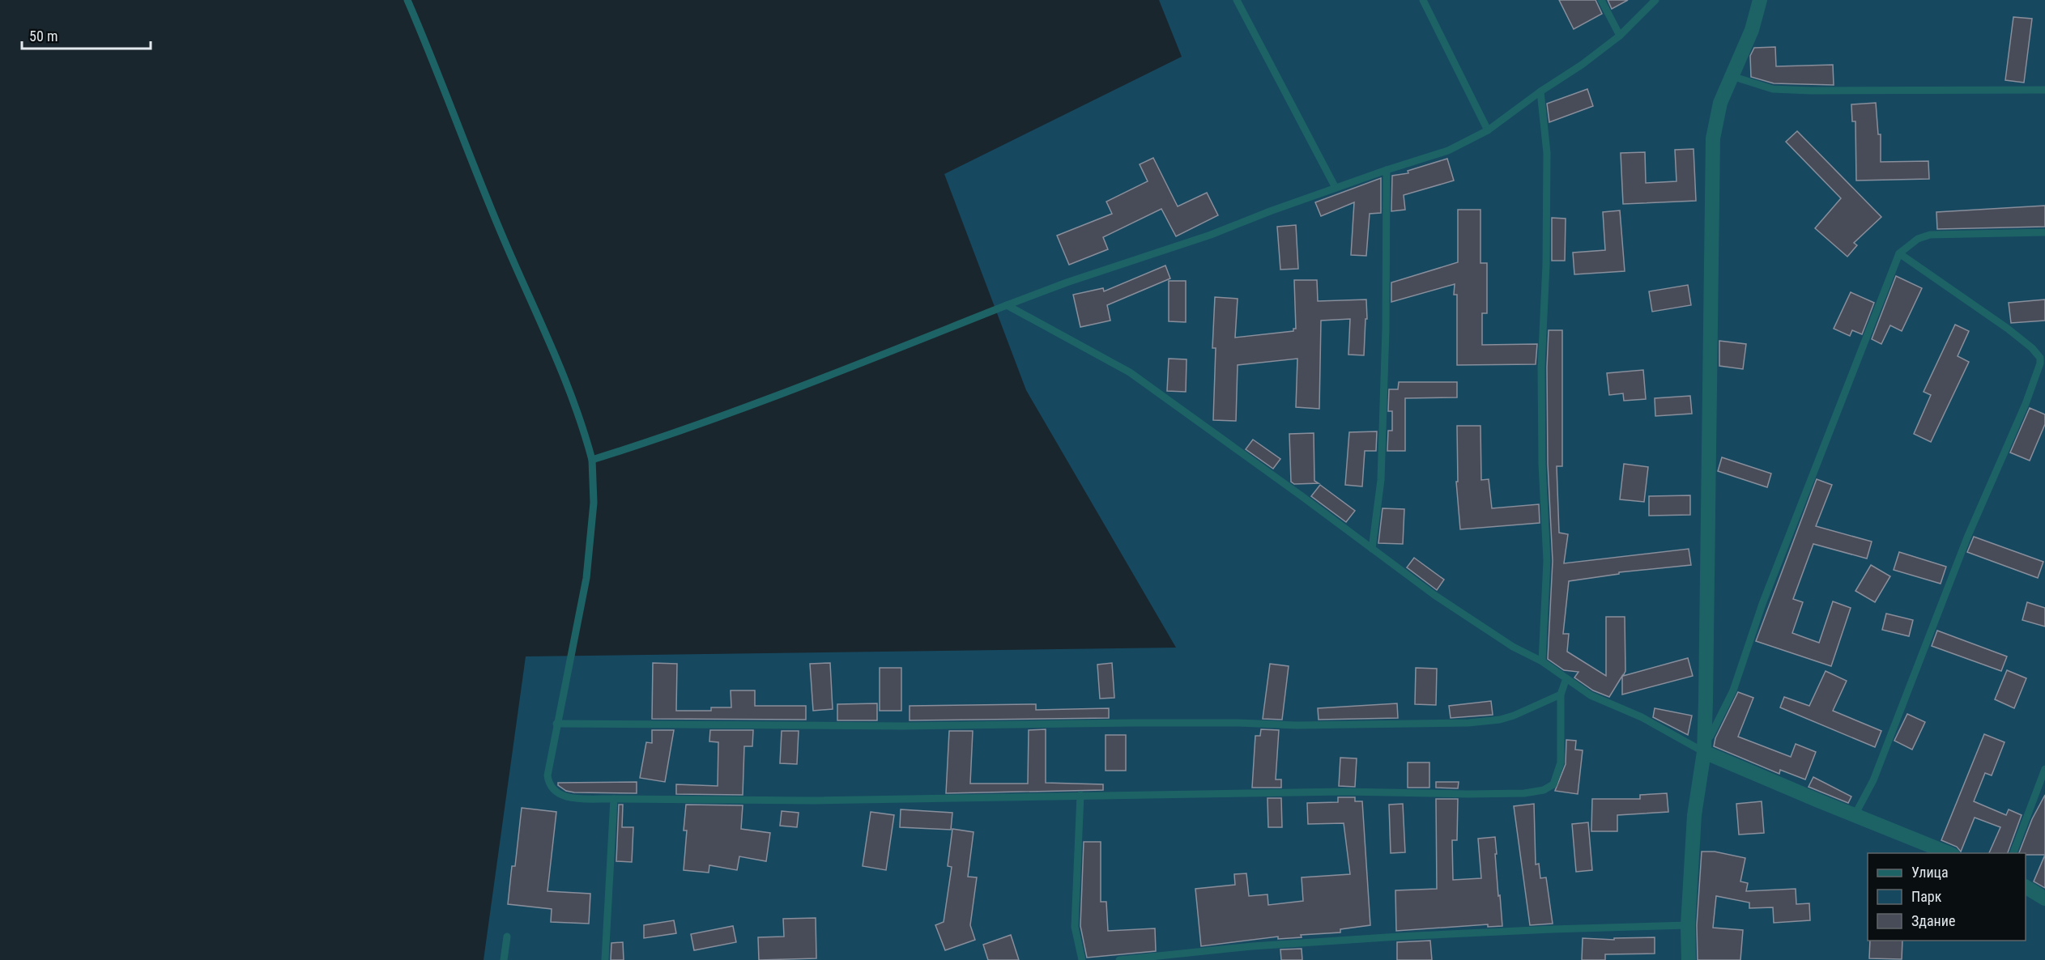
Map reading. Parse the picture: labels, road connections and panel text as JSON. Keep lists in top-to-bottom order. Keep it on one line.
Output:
{"legend":["Улица","Парк","Здание"],"scale_bar":"50 m"}
